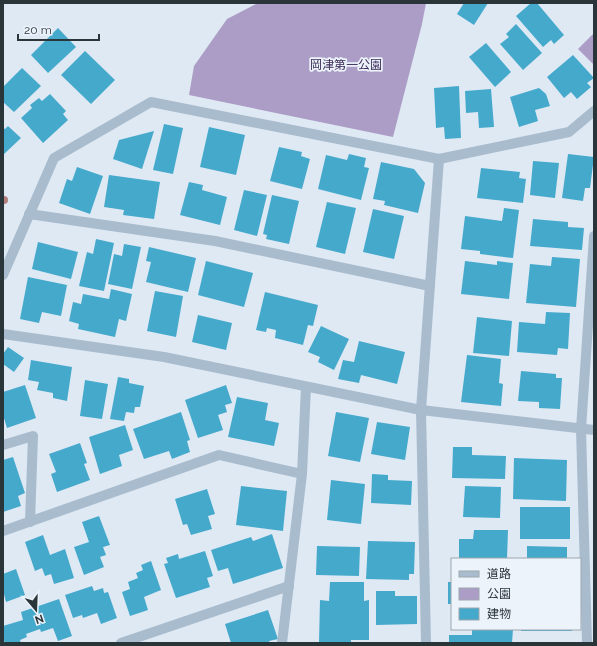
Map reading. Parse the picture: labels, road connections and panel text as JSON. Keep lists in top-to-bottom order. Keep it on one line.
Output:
{"parks":["岡津第一公園"],"legend":["道路","公園","建物"],"scale_bar":"20 m","north":"bottom"}
